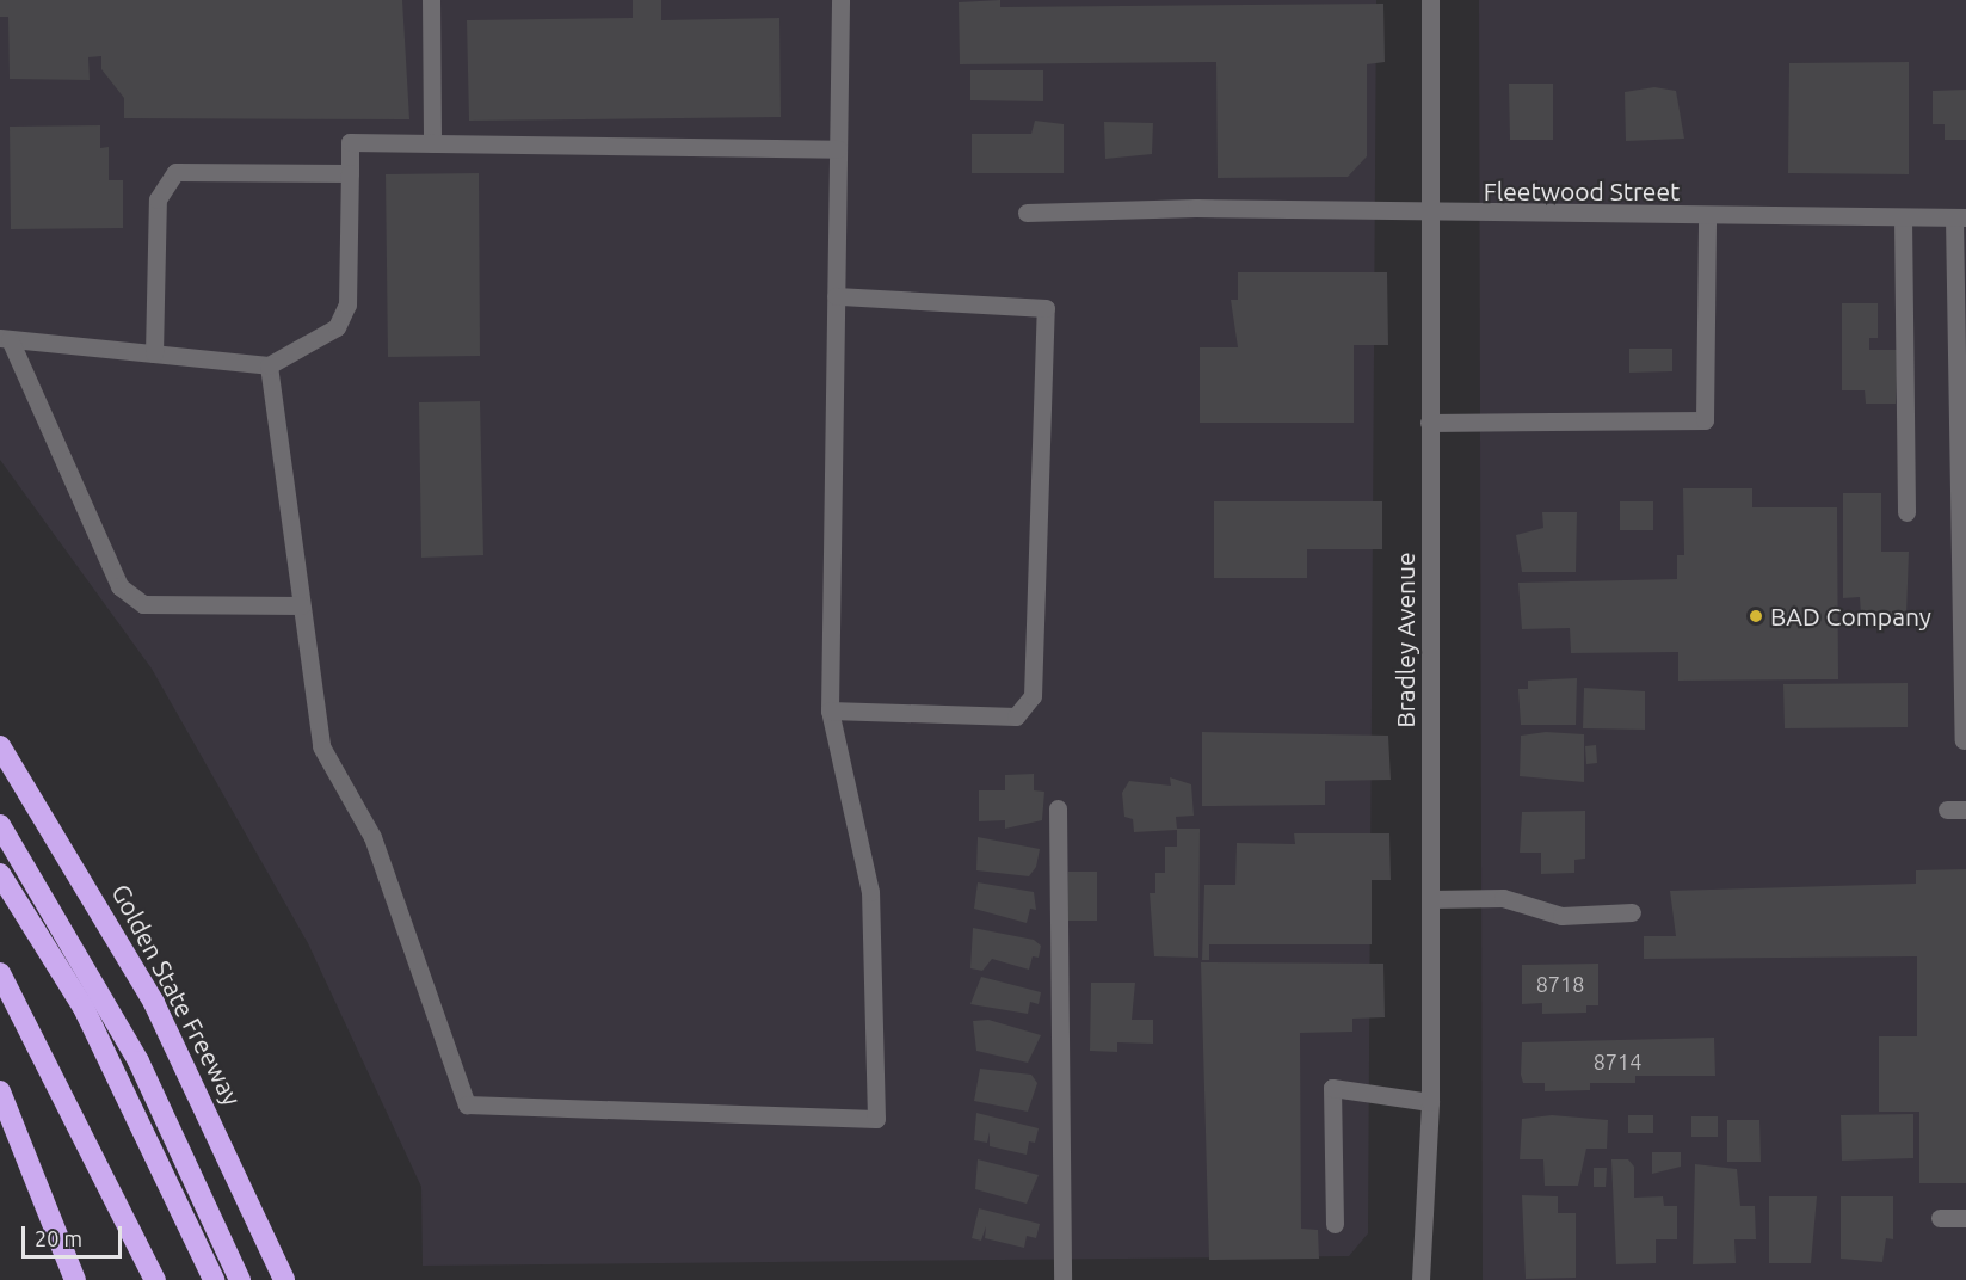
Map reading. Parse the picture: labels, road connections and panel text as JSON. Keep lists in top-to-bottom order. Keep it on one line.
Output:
{"streets":{"highway":["Golden State Freeway"],"street":["Fleetwood Street","Bradley Avenue"]},"crossings":[["Fleetwood Street","Bradley Avenue"]],"places":["BAD Company"],"house_numbers":["8718","8714"],"scale_bar":"20 m"}
